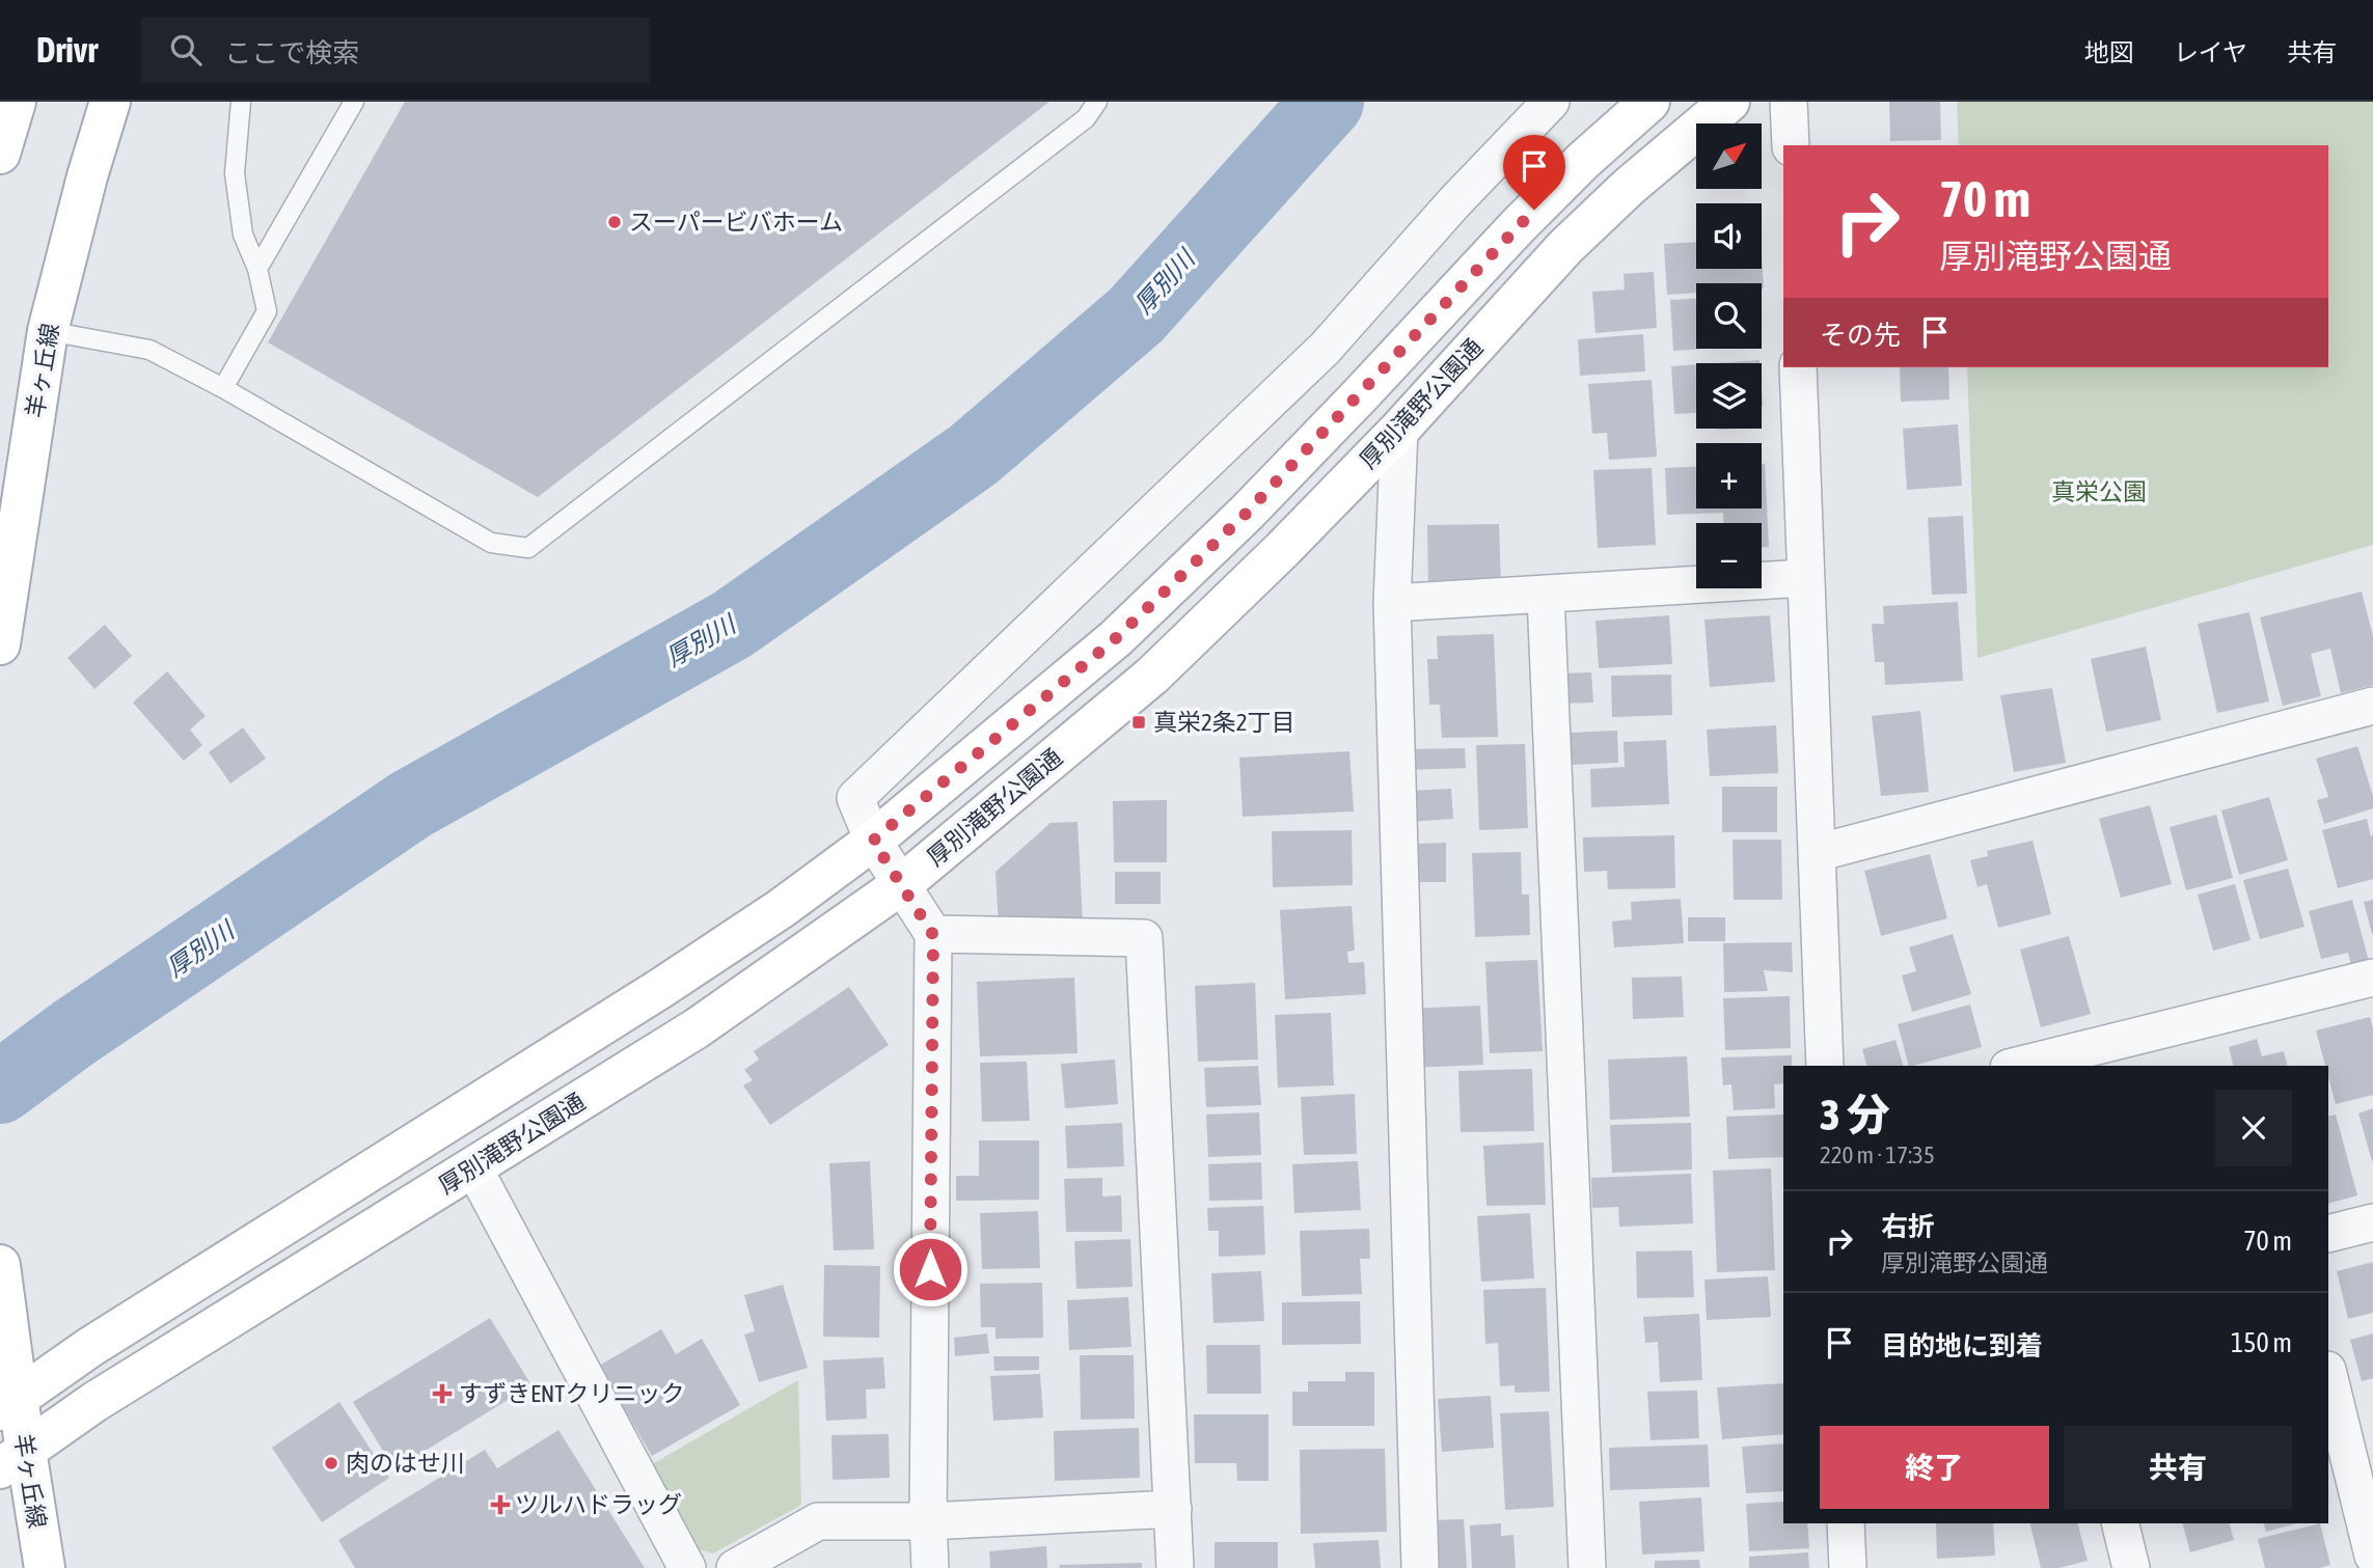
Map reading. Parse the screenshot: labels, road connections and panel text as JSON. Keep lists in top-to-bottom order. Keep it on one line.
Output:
{"streets":{"main road":["羊ヶ丘線","厚別滝野公園通"]},"crossings":[["羊ヶ丘線","厚別滝野公園通"]],"water":["厚別川"],"parks":["真栄公園"],"places":{"other":["スーパービバホーム","肉のはせ川"],"transit":["真栄2条2丁目"],"health":["すずきENTクリニック","ツルハドラッグ"]},"north":"top right","page":{"header":"Drivr","search":"ここで検索","nav":["地図","レイヤ","共有"],"map_buttons":["+","−"],"turn":["70 m","厚別滝野公園通"],"then":"その先","heading":["3 分","220 m · 17:35"],"list":[{"name":"右折","note":"厚別滝野公園通","value":"70 m"},{"name":"目的地に到着","value":"150 m"}],"buttons":["終了","共有"]}}
